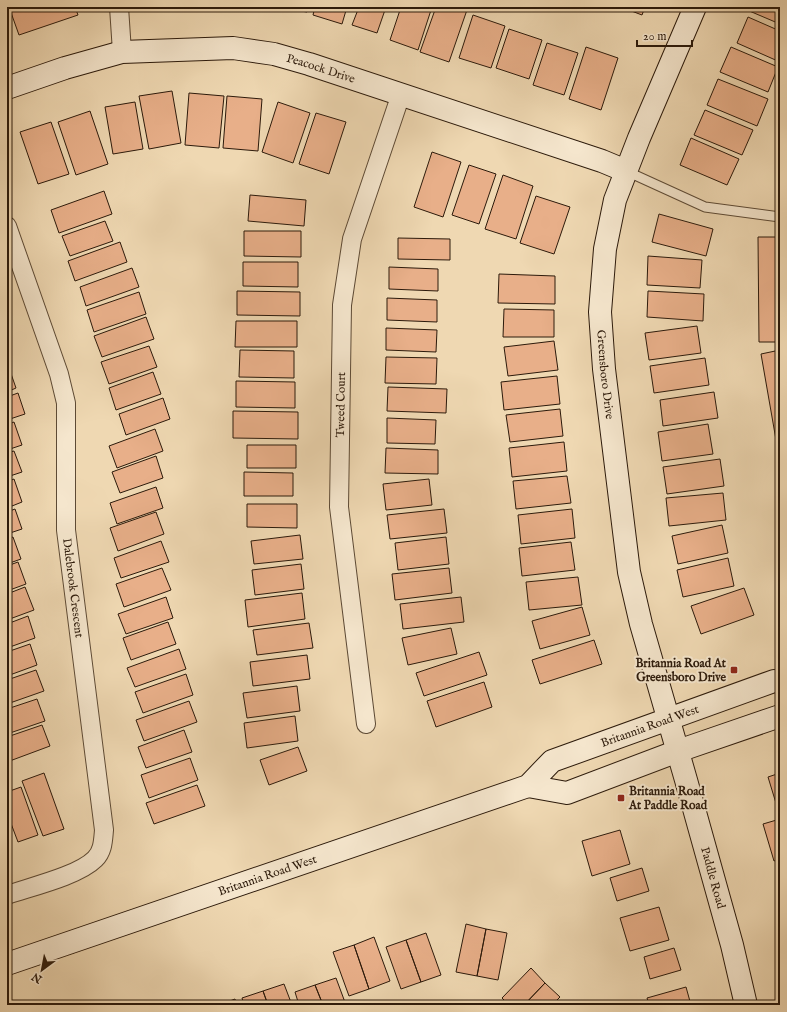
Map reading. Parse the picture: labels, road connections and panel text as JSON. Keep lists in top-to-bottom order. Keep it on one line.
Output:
{"streets":{"street":["Peacock Drive","Greensboro Drive","Tweed Court","Dalebrook Crescent","Britannia Road West","Paddle Road"]},"crossings":[["Peacock Drive","Greensboro Drive"],["Peacock Drive","Tweed Court"],["Greensboro Drive","Britannia Road West"],["Greensboro Drive","Paddle Road"],["Britannia Road West","Paddle Road"]],"places":{"transit":["Britannia Road At Greensboro Drive","Britannia Road At Paddle Road"]},"scale_bar":"20 m","north":"bottom left"}
